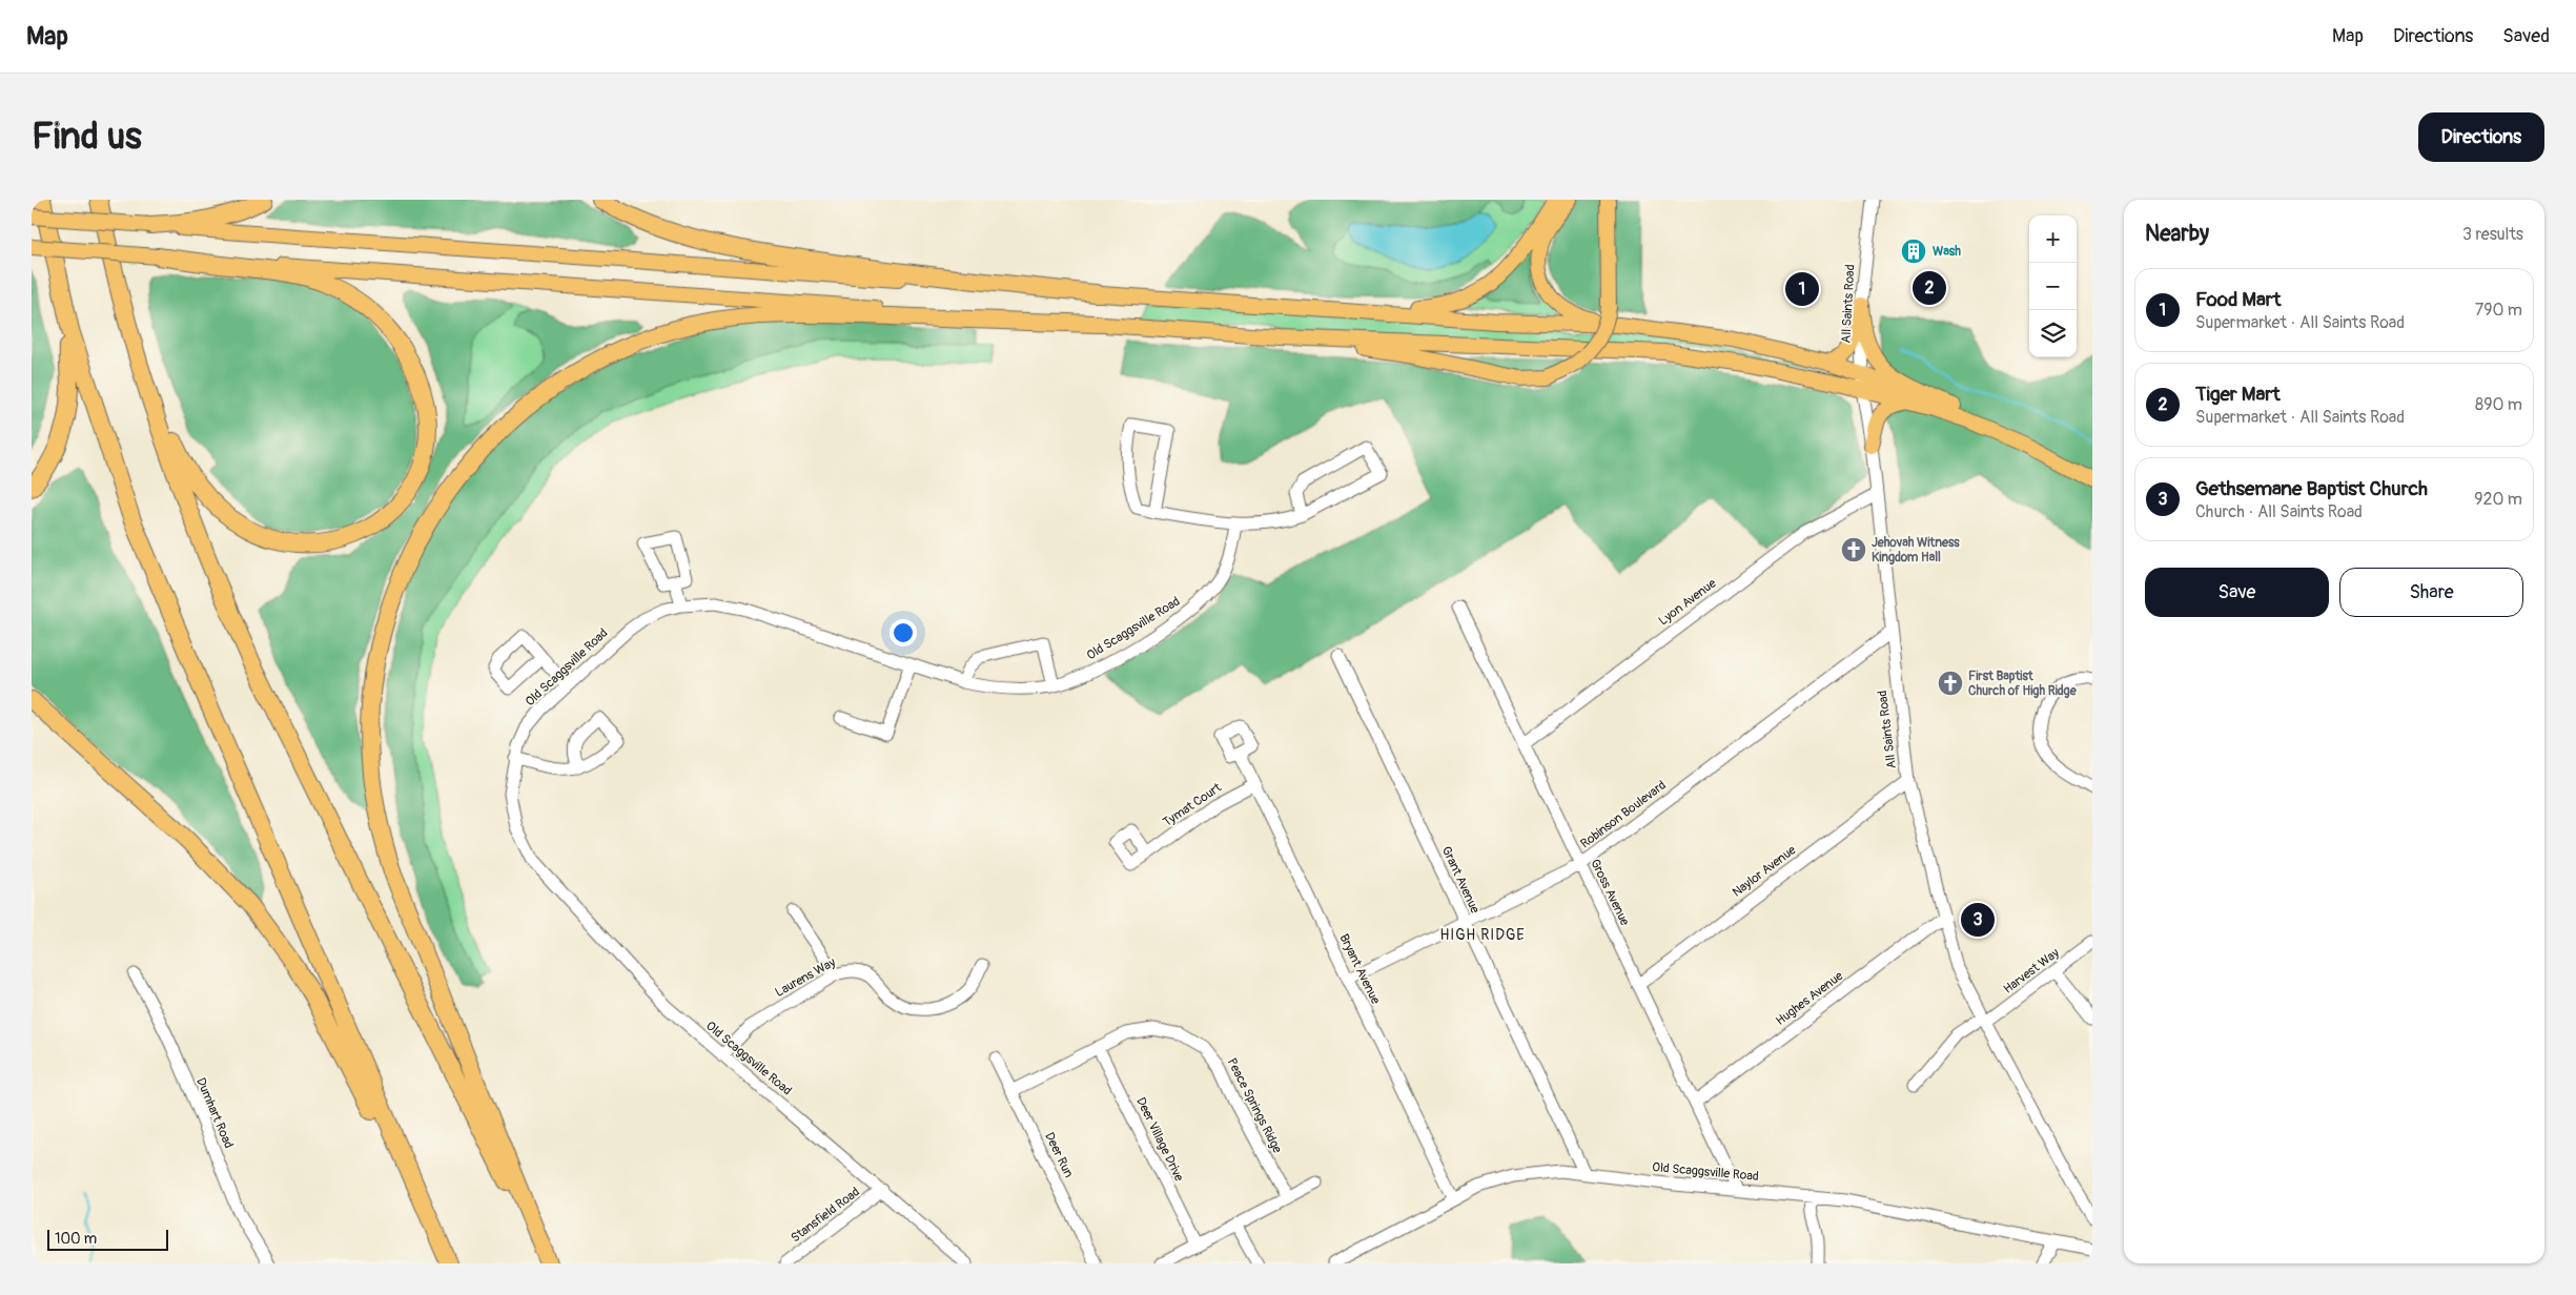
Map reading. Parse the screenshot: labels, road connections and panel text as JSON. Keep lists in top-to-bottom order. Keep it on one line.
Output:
{"streets":{"street":["All Saints Road","Lyon Avenue","Old Scaggsville Road","Tymat Court","Robinson Boulevard","Naylor Avenue","Grant Avenue","Gross Avenue","Bryant Avenue","Harvest Way","Laurens Way","Hughes Avenue","Peace Springs Ridge","Dumhart Road","Deer Village Drive","Deer Run","Stansfield Road"]},"crossings":[["All Saints Road","Lyon Avenue"],["All Saints Road","Robinson Boulevard"],["All Saints Road","Naylor Avenue"],["All Saints Road","Harvest Way"],["All Saints Road","Hughes Avenue"],["Lyon Avenue","Gross Avenue"],["Old Scaggsville Road","Grant Avenue"],["Old Scaggsville Road","Gross Avenue"],["Old Scaggsville Road","Bryant Avenue"],["Old Scaggsville Road","Laurens Way"],["Old Scaggsville Road","Stansfield Road"],["Tymat Court","Bryant Avenue"],["Robinson Boulevard","Grant Avenue"],["Robinson Boulevard","Gross Avenue"],["Robinson Boulevard","Bryant Avenue"],["Naylor Avenue","Gross Avenue"],["Gross Avenue","Hughes Avenue"],["Peace Springs Ridge","Deer Village Drive"],["Peace Springs Ridge","Deer Run"]],"districts":["HIGH RIDGE"],"places":{"building":["Wash"],"church":["Jehovah Witness Kingdom Hall","First Baptist Church of High Ridge"]},"scale_bar":"100 m","page":{"header":"Map","nav":["Map","Directions","Saved"],"buttons":["Directions",["Save","Share"]],"title":"Find us","heading":["Nearby","3 results"],"map_buttons":["+","−"],"list":[{"mark":"1","name":"Food Mart","note":"Supermarket · All Saints Road","value":"790 m"},{"mark":"2","name":"Tiger Mart","note":"Supermarket · All Saints Road","value":"890 m"},{"mark":"3","name":"Gethsemane Baptist Church","note":"Church · All Saints Road","value":"920 m"}],"pins":["2","1","3"],"scale":"100 m"}}
